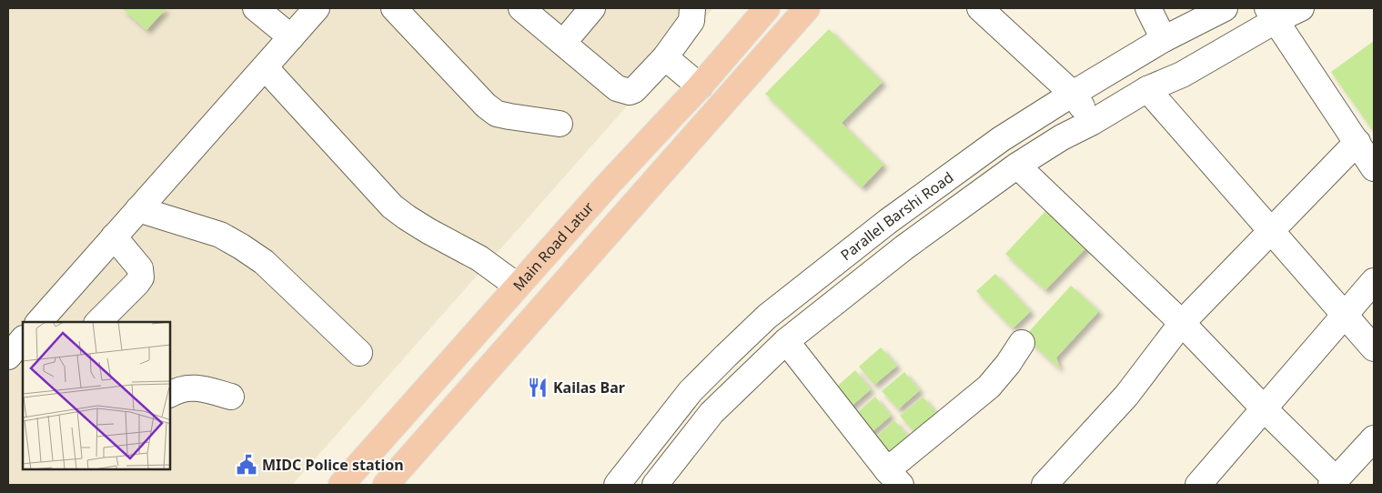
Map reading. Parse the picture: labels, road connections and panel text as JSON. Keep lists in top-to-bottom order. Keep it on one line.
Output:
{"streets":{"main road":["Main Road Latur"],"street":["Parallel Barshi Road"]},"places":{"restaurant":["Kailas Bar"],"public building":["MIDC Police station"]}}
